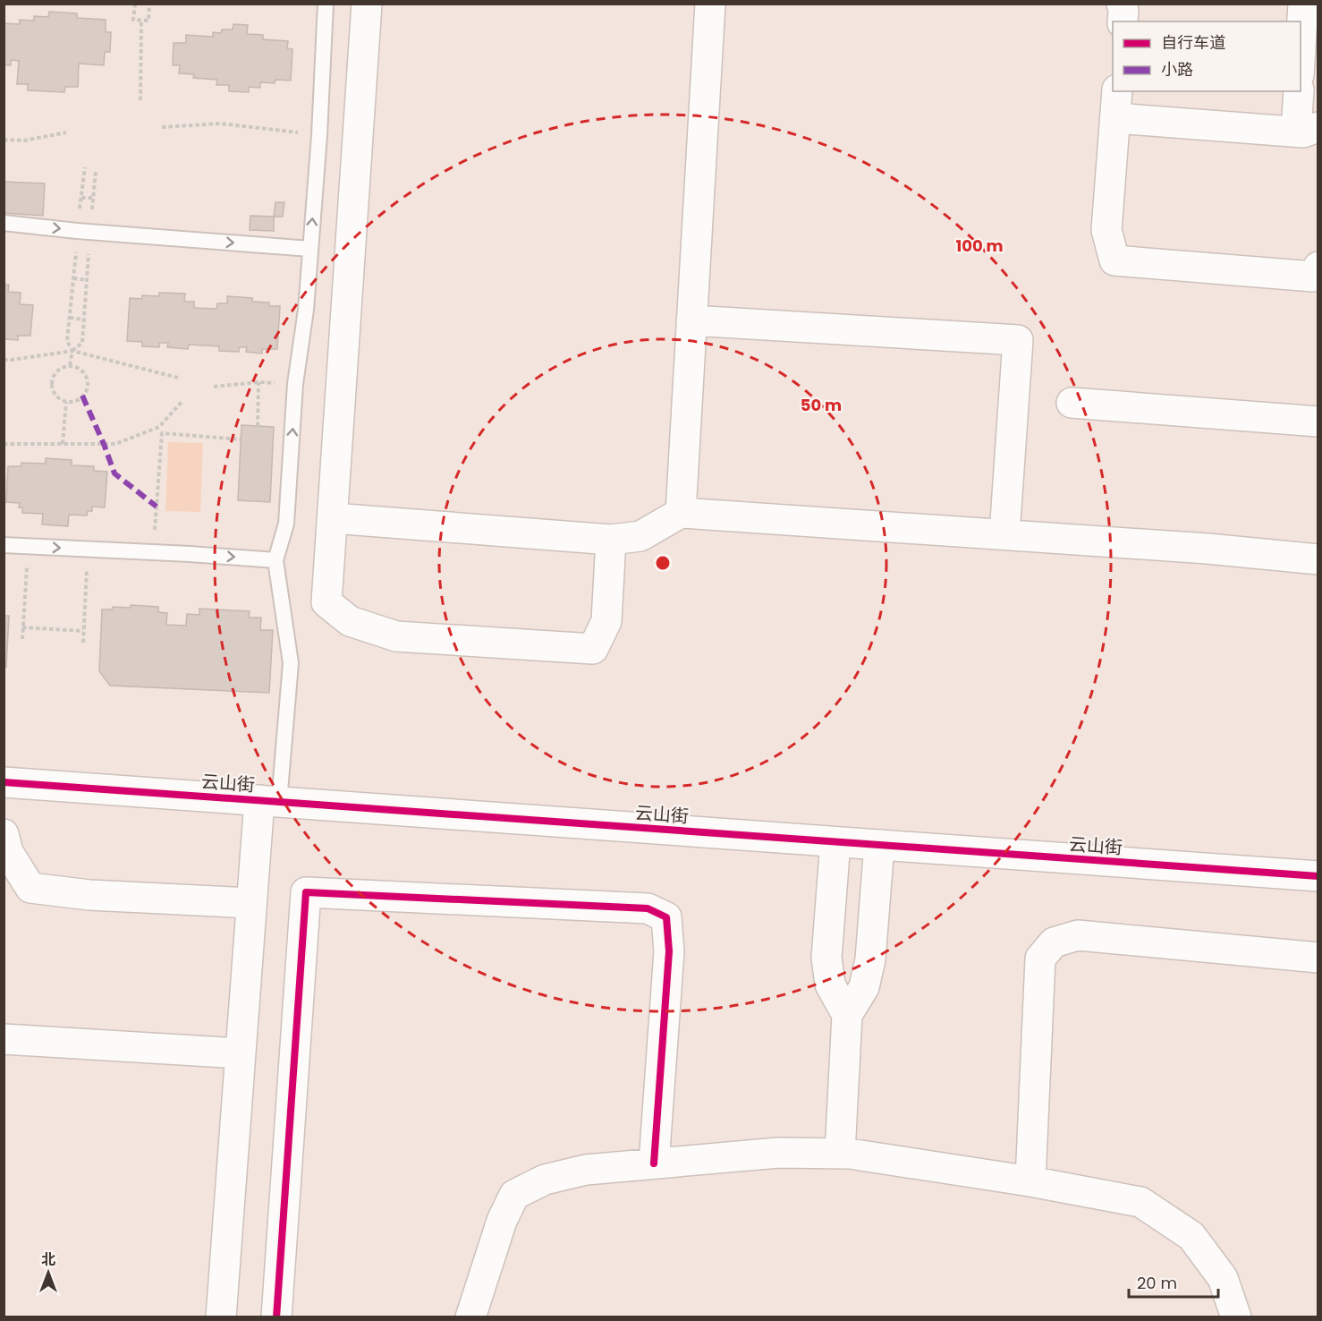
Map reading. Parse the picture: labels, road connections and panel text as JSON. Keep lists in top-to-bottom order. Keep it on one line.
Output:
{"streets":{"street":["云山街"]},"legend":["自行车道","小路"],"scale_bar":"20 m","north":"top","rings":["100 m","50 m"]}
